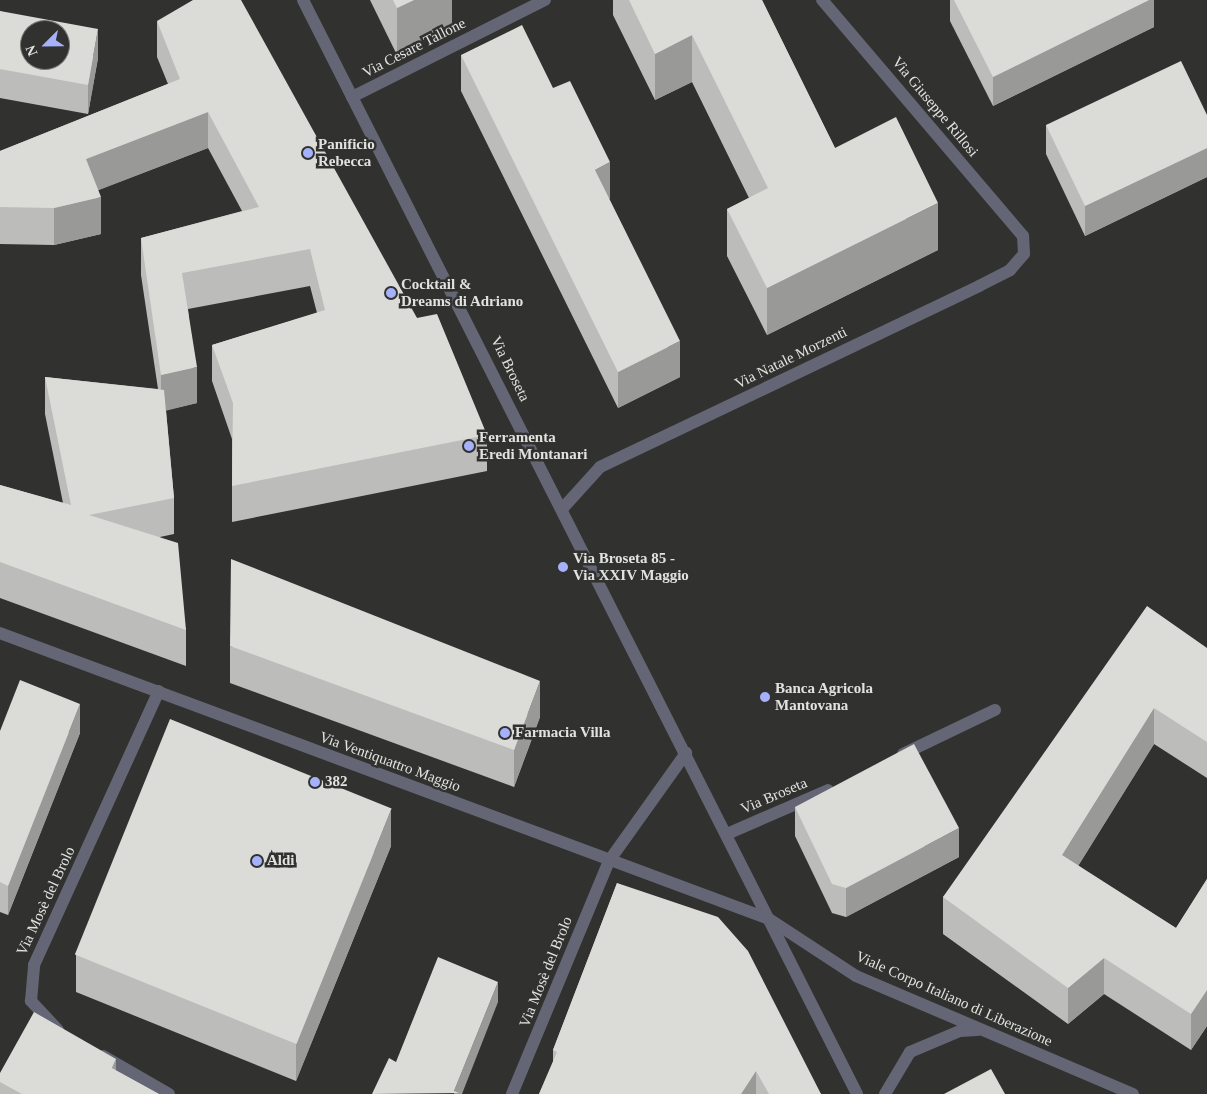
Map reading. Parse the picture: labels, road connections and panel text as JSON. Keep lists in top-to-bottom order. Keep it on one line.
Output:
{"streets":{"street":["Via Cesare Tallone","Via Giuseppe Rillosi","Via Natale Morzenti","Via Broseta","Via Ventiquattro Maggio","Via Mosè del Brolo","Viale Corpo Italiano di Liberazione"]},"crossings":[["Via Cesare Tallone","Via Broseta"],["Via Giuseppe Rillosi","Via Natale Morzenti"],["Via Natale Morzenti","Via Broseta"],["Via Broseta","Via Ventiquattro Maggio"],["Via Broseta","Viale Corpo Italiano di Liberazione"],["Via Ventiquattro Maggio","Via Mosè del Brolo"],["Via Ventiquattro Maggio","Viale Corpo Italiano di Liberazione"]],"places":["Panificio Rebecca","Cocktail & Dreams di Adriano","Ferramenta Eredi Montanari","Via Broseta 85 - Via XXIV Maggio","Banca Agricola Mantovana","Farmacia Villa","382","Aldi"],"north":"bottom left"}
